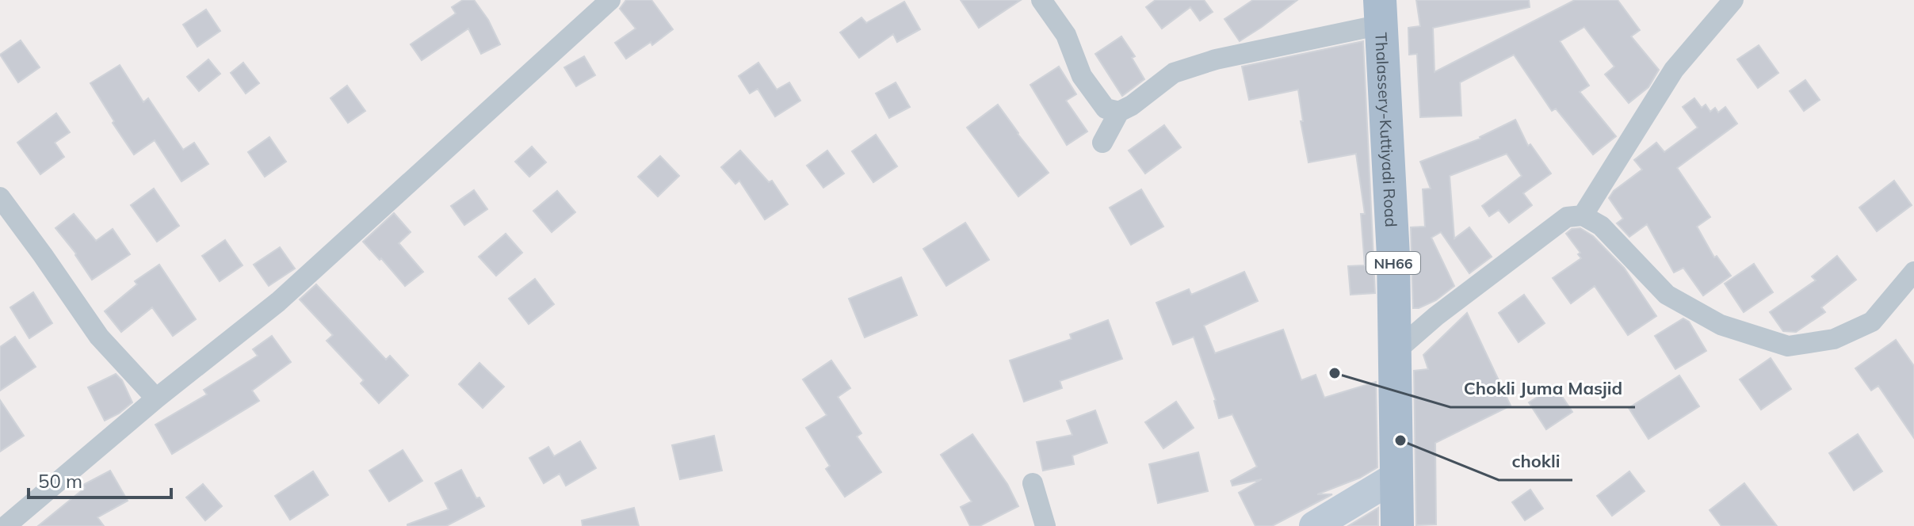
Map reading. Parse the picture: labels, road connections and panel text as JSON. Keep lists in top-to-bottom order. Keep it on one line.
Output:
{"streets":{"main road":["Thalassery-Kuttiyadi Road","NH66"]},"places":["Chokli Juma Masjid","chokli"],"scale_bar":"50 m"}
